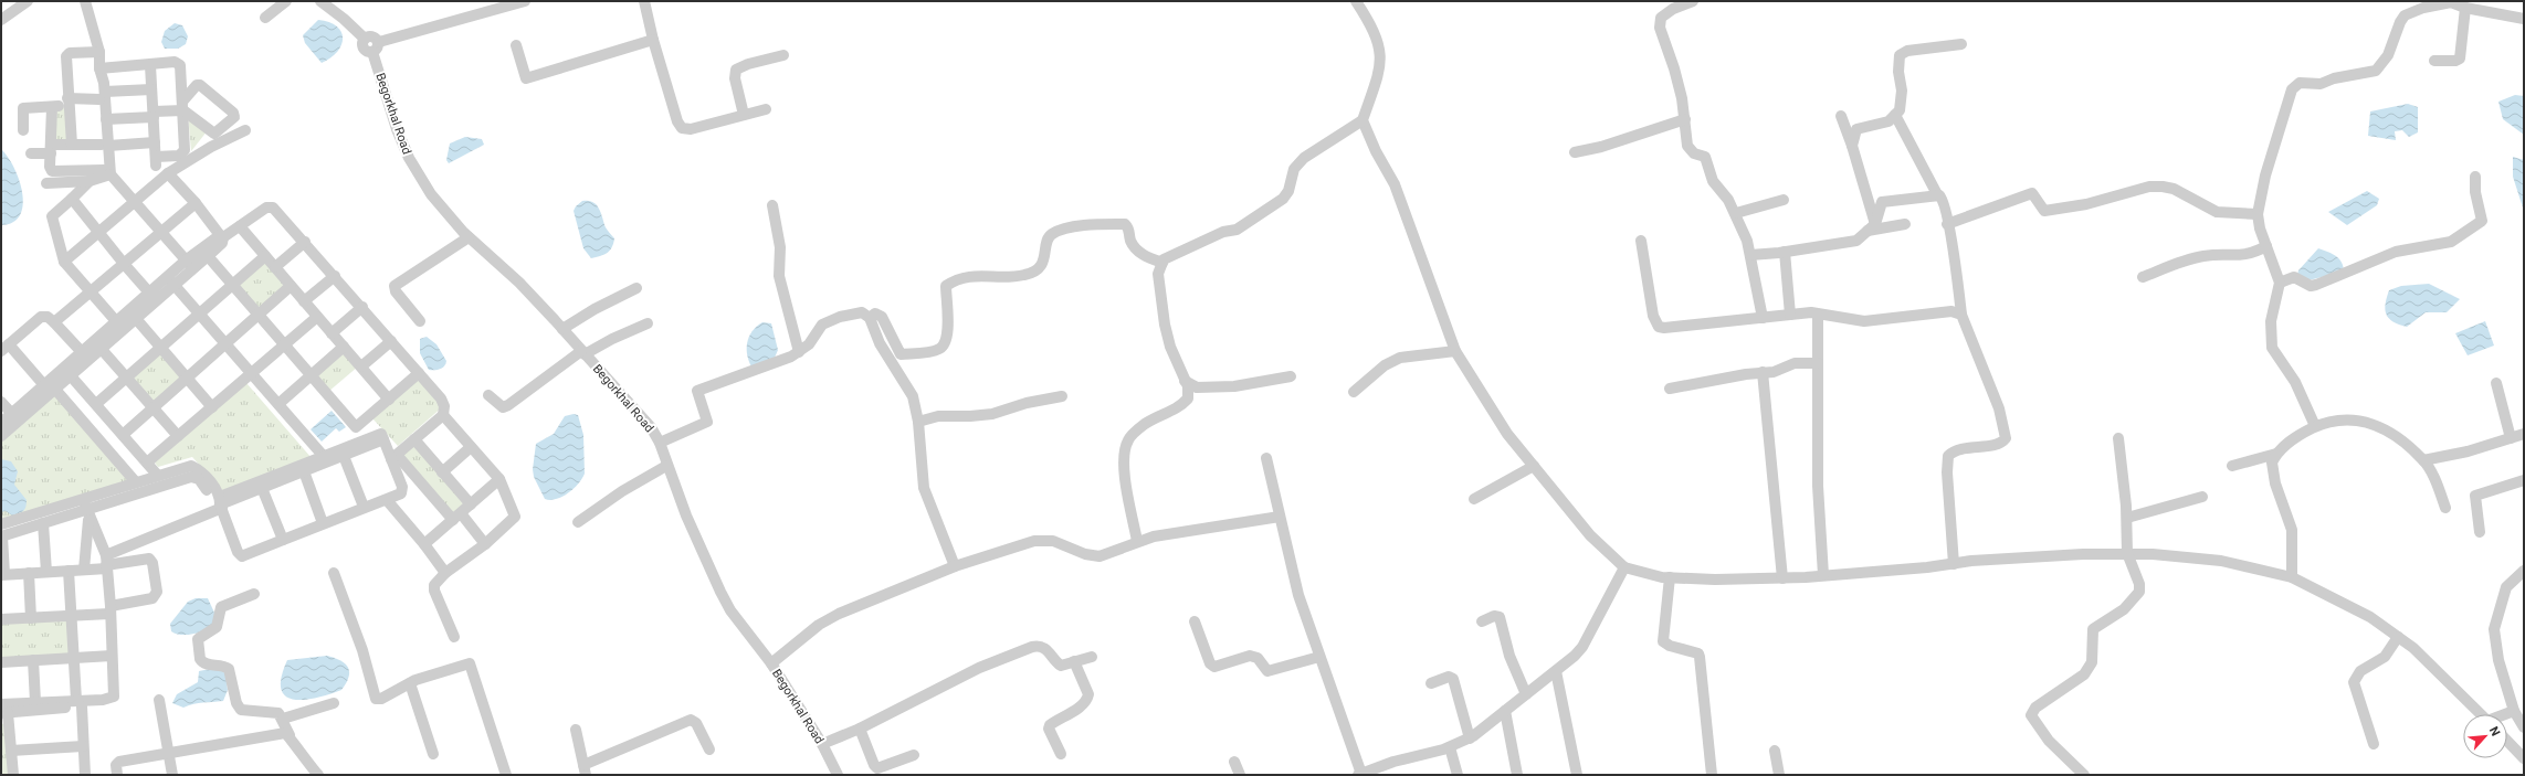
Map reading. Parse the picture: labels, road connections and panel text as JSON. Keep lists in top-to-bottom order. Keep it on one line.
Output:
{"streets":{"street":["Begorkhal Road"]},"north":"top right"}
